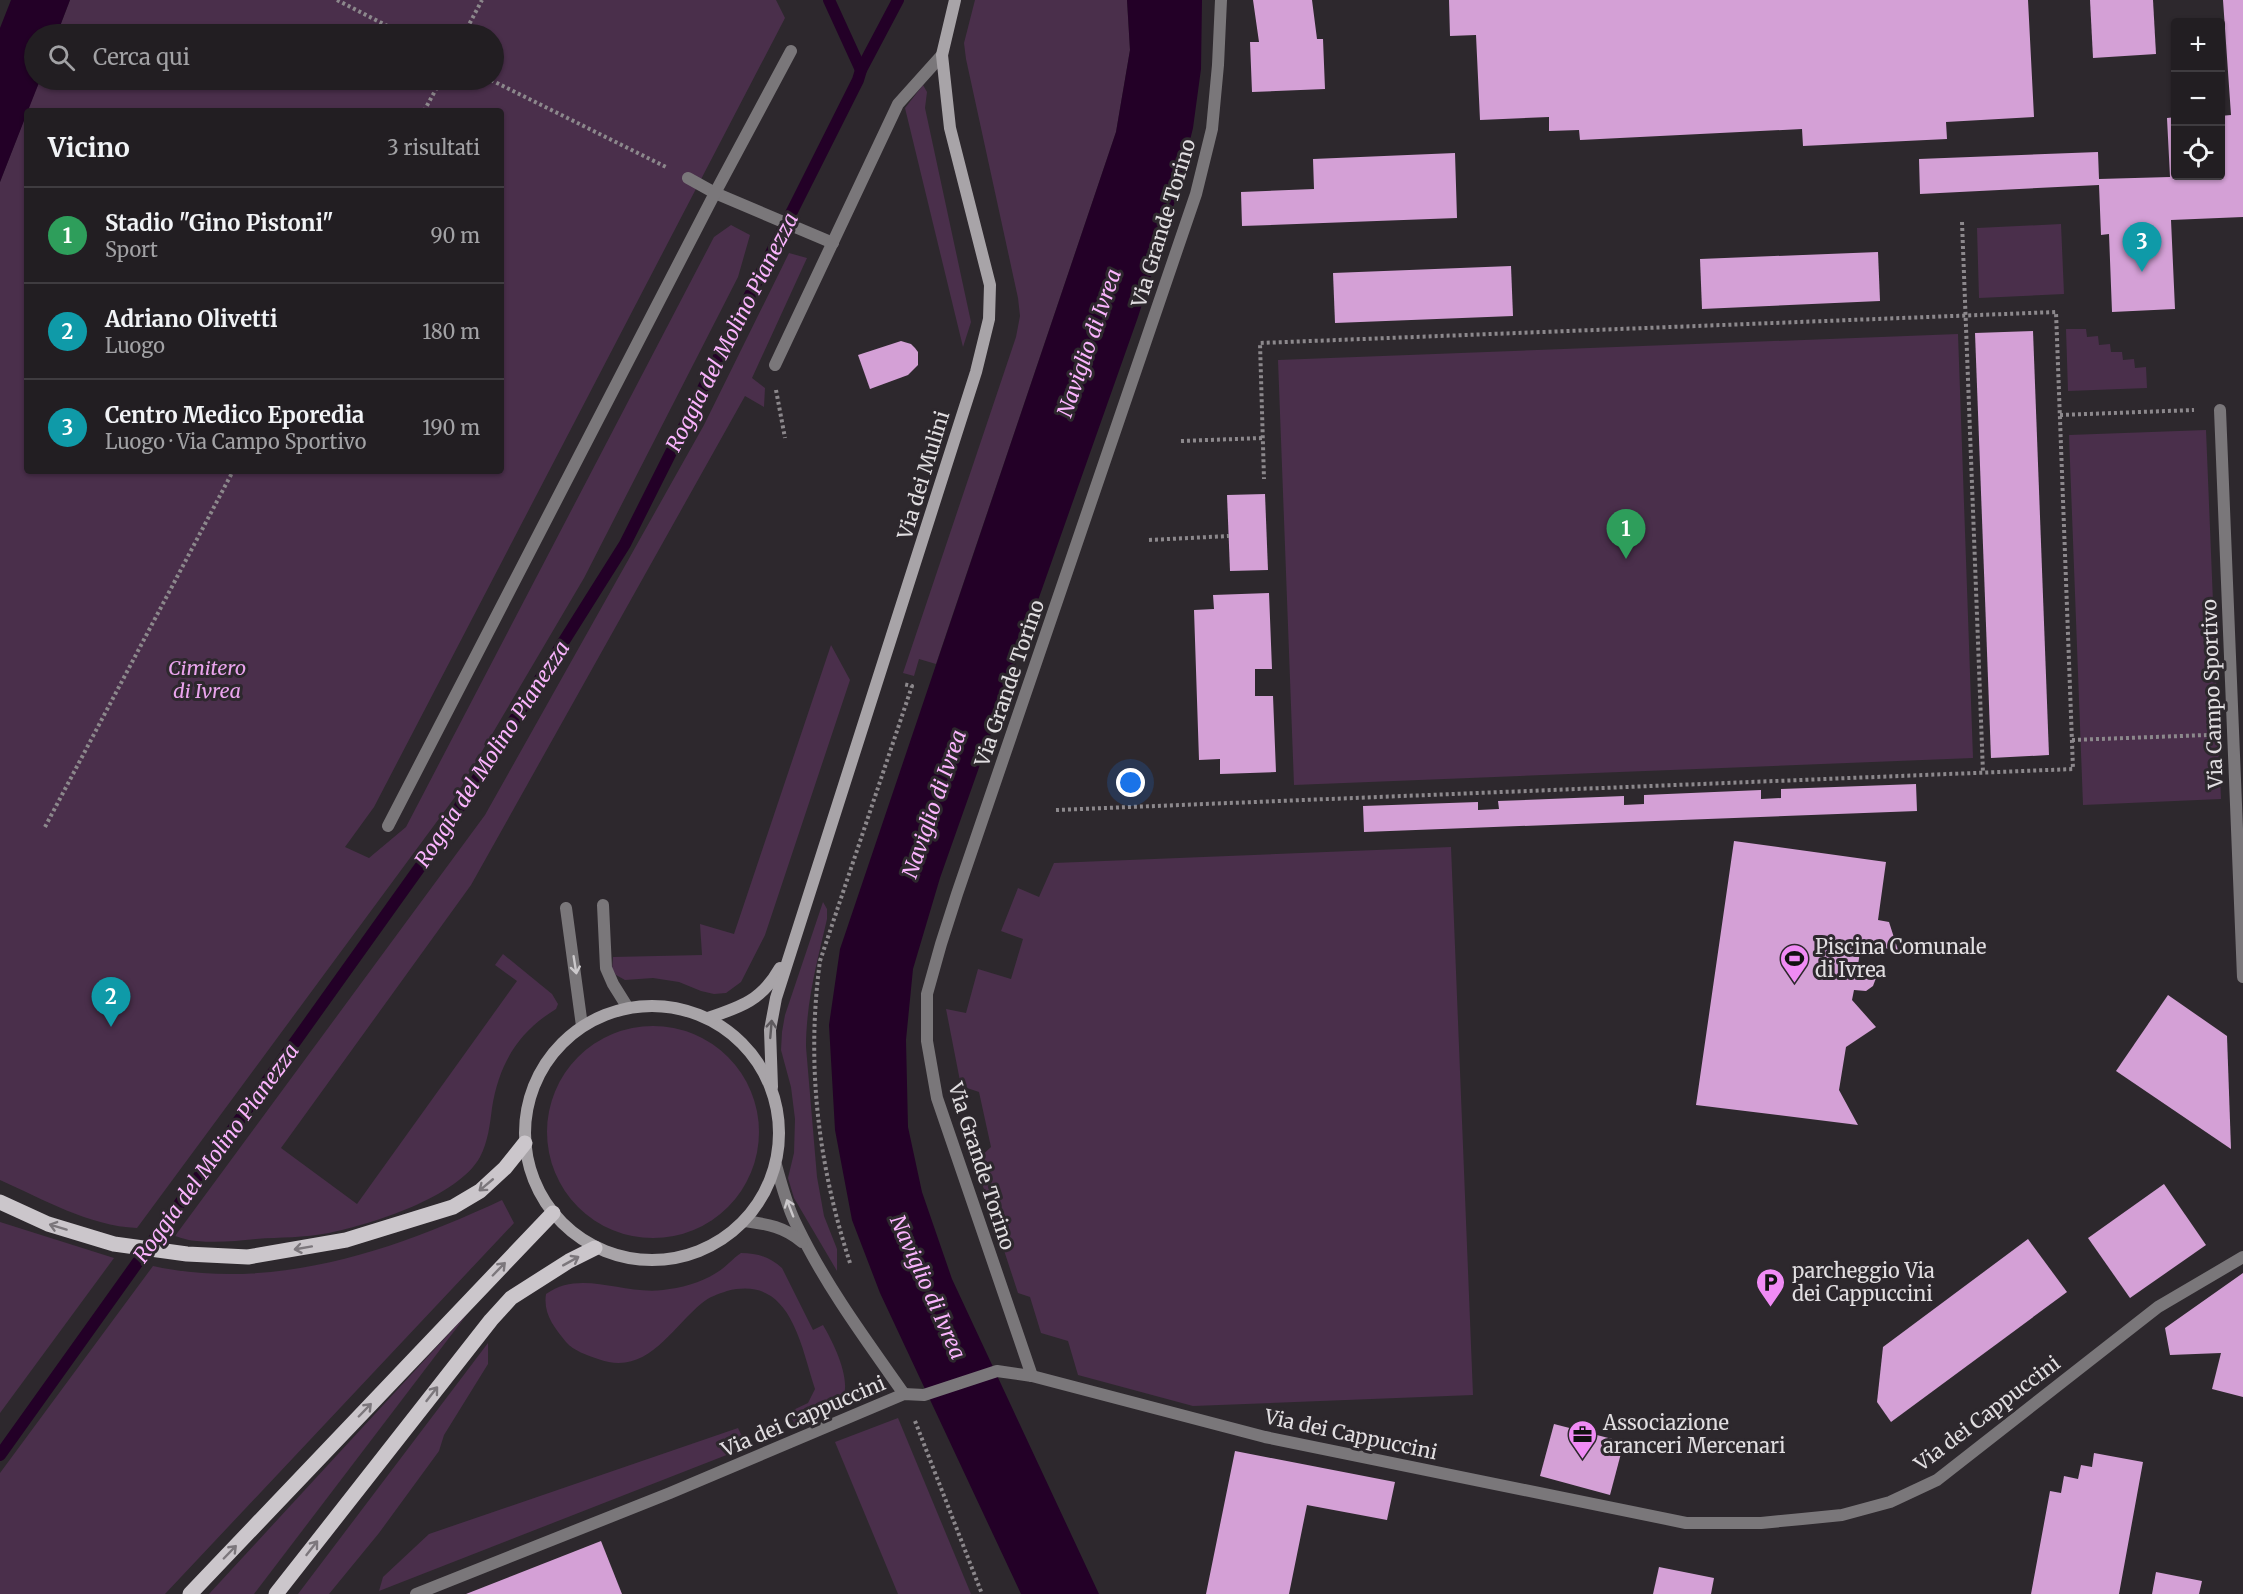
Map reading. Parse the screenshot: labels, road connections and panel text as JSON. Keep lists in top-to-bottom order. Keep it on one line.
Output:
{"streets":{"street":["Via Grande Torino","Via dei Mulini","Via Campo Sportivo","Via dei Cappuccini"]},"crossings":[["Via Grande Torino","Via dei Cappuccini"]],"water":["Roggia del Molino Pianezza","Naviglio di Ivrea"],"parks":["Cimitero di Ivrea"],"places":{"sports":["Piscina Comunale di Ivrea"],"parking":["parcheggio Via dei Cappuccini"],"office":["Associazione aranceri Mercenari"]},"page":{"map_buttons":["+","−"],"search":"Cerca qui","heading":["Vicino","3 risultati"],"list":[{"mark":"1","name":"Stadio \"Gino Pistoni\"","note":"Sport","value":"90 m"},{"mark":"2","name":"Adriano Olivetti","note":"Luogo","value":"180 m"},{"mark":"3","name":"Centro Medico Eporedia","note":"Luogo · Via Campo Sportivo","value":"190 m"}],"pins":["3","1","2"]}}
